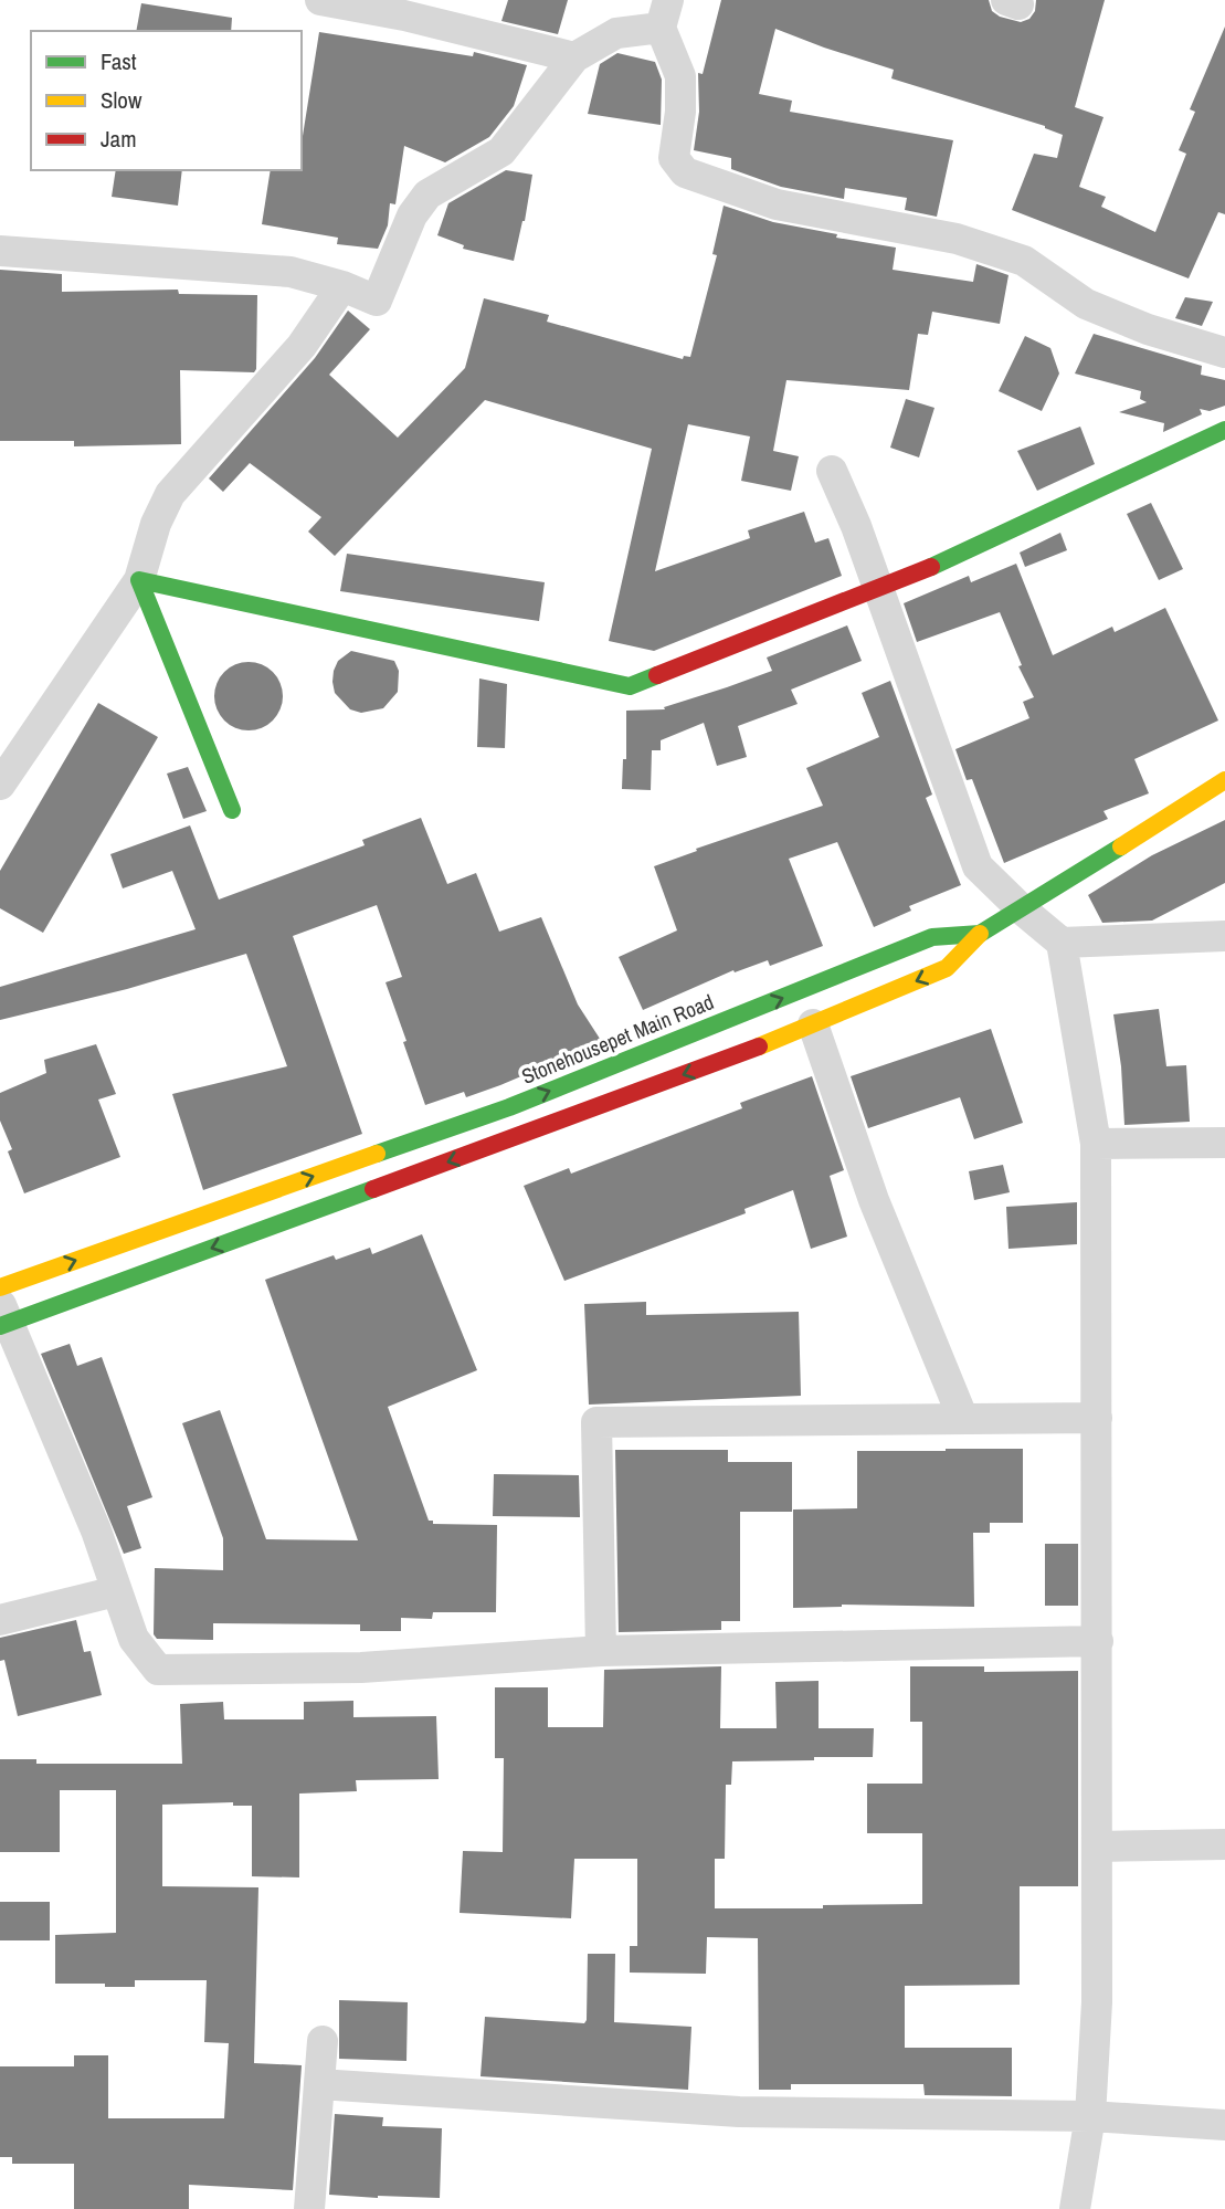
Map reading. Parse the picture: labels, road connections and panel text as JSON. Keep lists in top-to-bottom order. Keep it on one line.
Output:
{"streets":{"main road":["Stonehousepet Main Road"]},"legend":["Fast","Slow","Jam"]}
